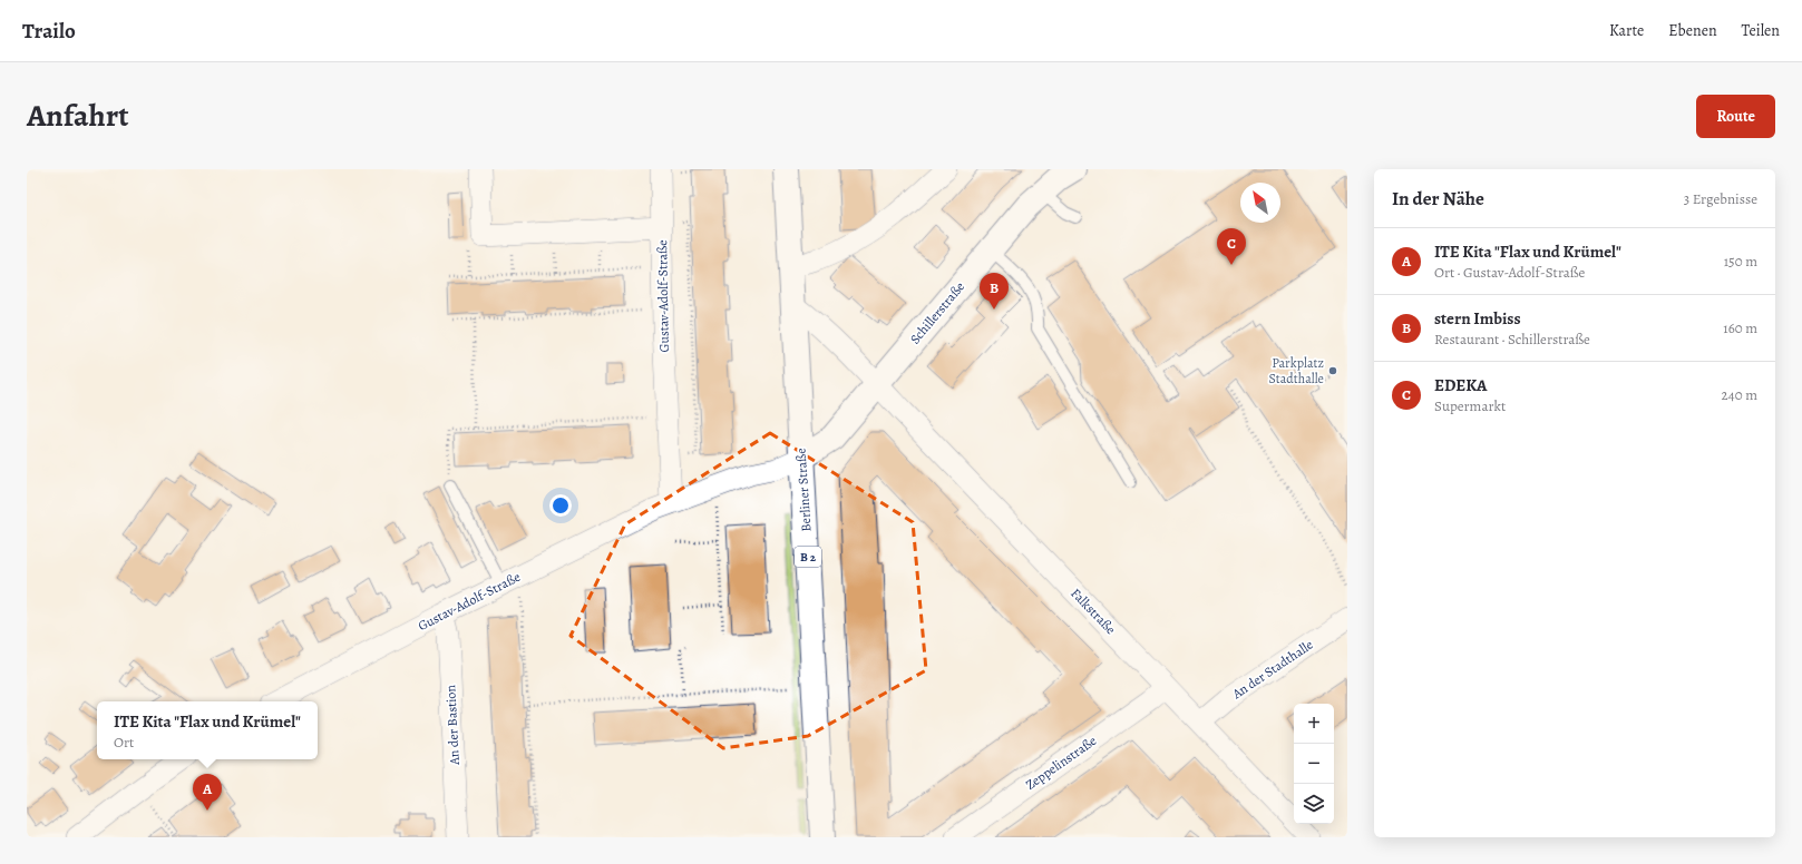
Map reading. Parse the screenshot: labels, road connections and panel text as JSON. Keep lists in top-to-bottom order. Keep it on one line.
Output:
{"streets":{"main road":["Schillerstraße","Berliner Straße","B 2"],"street":["Gustav-Adolf-Straße","Falkstraße","An der Stadthalle","An der Bastion","Zeppelinstraße"]},"crossings":[["Gustav-Adolf-Straße","Schillerstraße"],["Gustav-Adolf-Straße","Berliner Straße"],["Gustav-Adolf-Straße","An der Bastion"],["Schillerstraße","Berliner Straße"],["Schillerstraße","Falkstraße"],["Falkstraße","An der Stadthalle"],["Falkstraße","Zeppelinstraße"]],"places":["Parkplatz Stadthalle"],"north":"top left","page":{"header":"Trailo","nav":["Karte","Ebenen","Teilen"],"title":"Anfahrt","buttons":"Route","heading":["In der Nähe","3 Ergebnisse"],"list":[{"mark":"A","name":"ITE Kita \"Flax und Krümel\"","note":"Ort · Gustav-Adolf-Straße","value":"150 m"},{"mark":"B","name":"stern Imbiss","note":"Restaurant · Schillerstraße","value":"160 m"},{"mark":"C","name":"EDEKA","note":"Supermarkt","value":"240 m"}],"pins":["C","B","A"],"popup":["ITE Kita \"Flax und Krümel\"","Ort"],"map_buttons":["+","−"]}}
